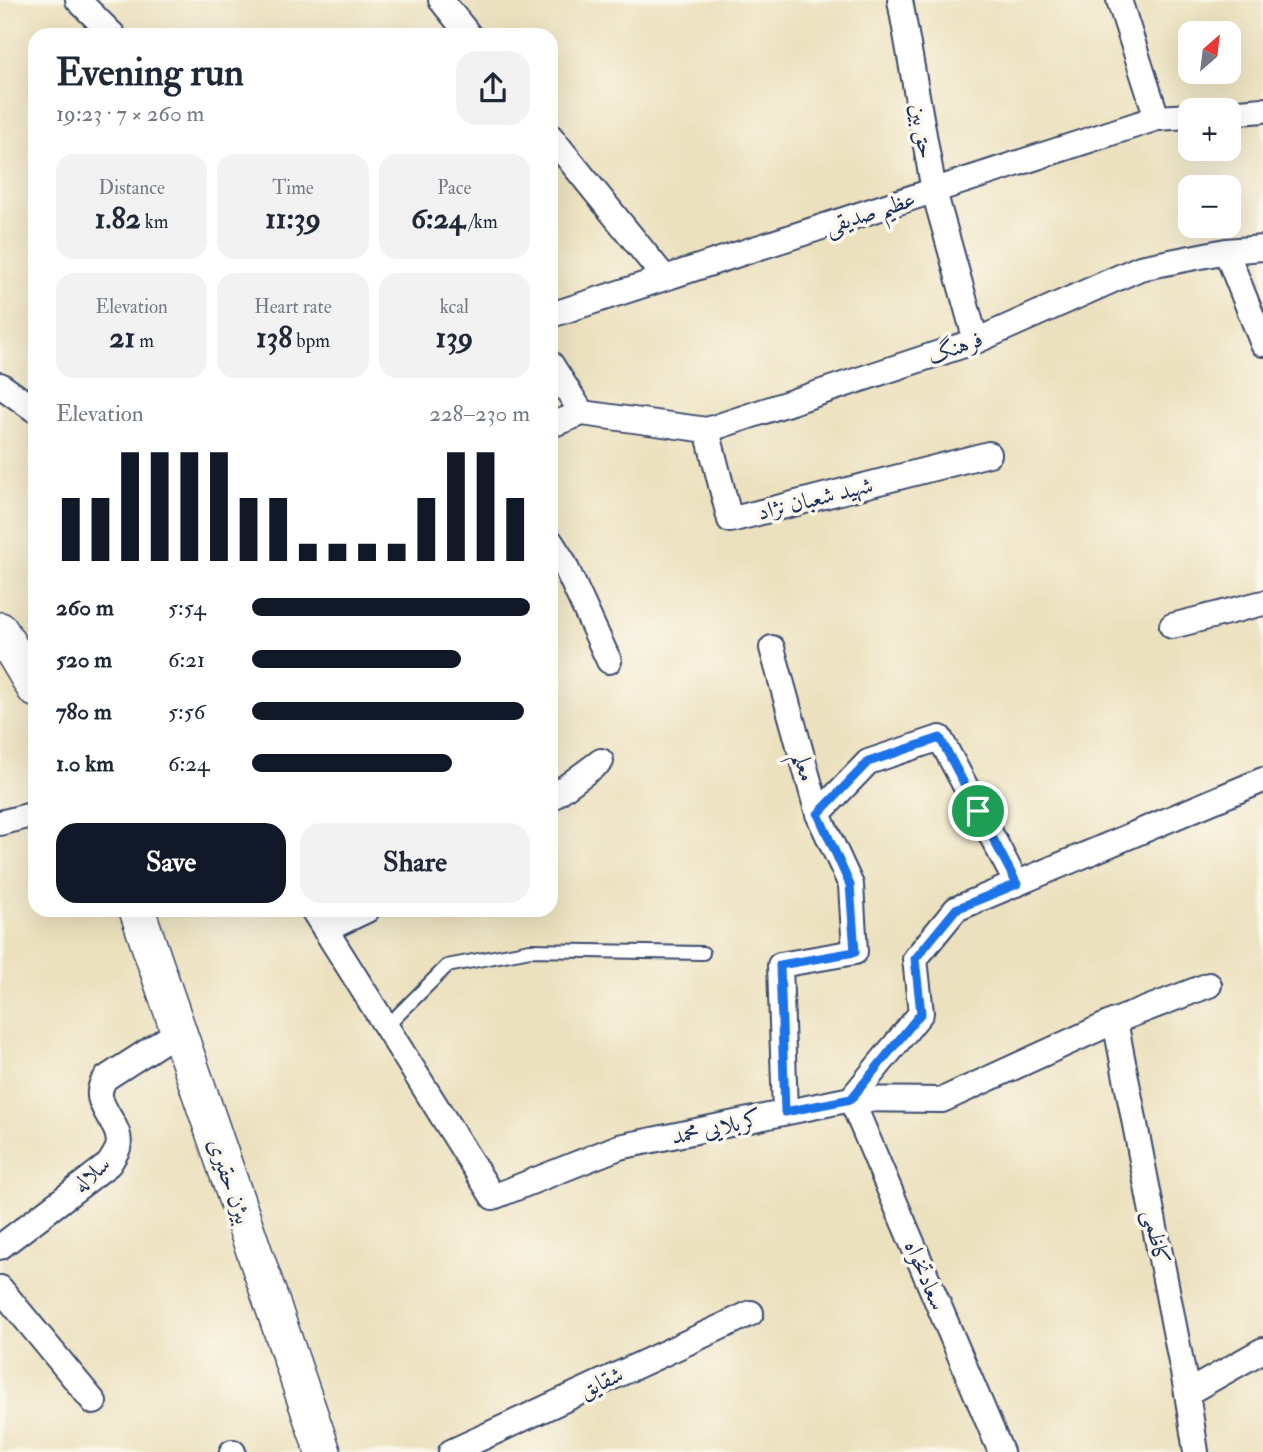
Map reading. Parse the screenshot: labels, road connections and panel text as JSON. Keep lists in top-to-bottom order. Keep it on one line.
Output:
{"streets":{"main road":["بیژن حقیری"],"street":["حق بین","عظیم صدیقی","فرهنگ","شهید شعبان نژاد","معلم","کربلایی محمد","سلاله","کاظمی","سعادتخواه","شقایق"]},"crossings":[["حق بین","عظیم صدیقی"],["حق بین","فرهنگ"],["فرهنگ","شهید شعبان نژاد"],["معلم","کربلایی محمد"],["کربلایی محمد","کاظمی"],["کربلایی محمد","سعادتخواه"],["سلاله","بیژن حقیری"]],"north":"top right","page":{"map_buttons":["+","−"],"heading":["Evening run","19:23 · 7 × 260 m"],"stats":[["Distance","1.82 km"],["Time","11:39"],["Pace","6:24 /km"],["Elevation","21 m"],["Heart rate","138 bpm"],["kcal","139"]],"chart":["Elevation","228–230 m"],"list":[{"name":"260 m","note":"5:54"},{"name":"520 m","note":"6:21"},{"name":"780 m","note":"5:56"},{"name":"1.0 km","note":"6:24"}],"buttons":["Save","Share"]}}
